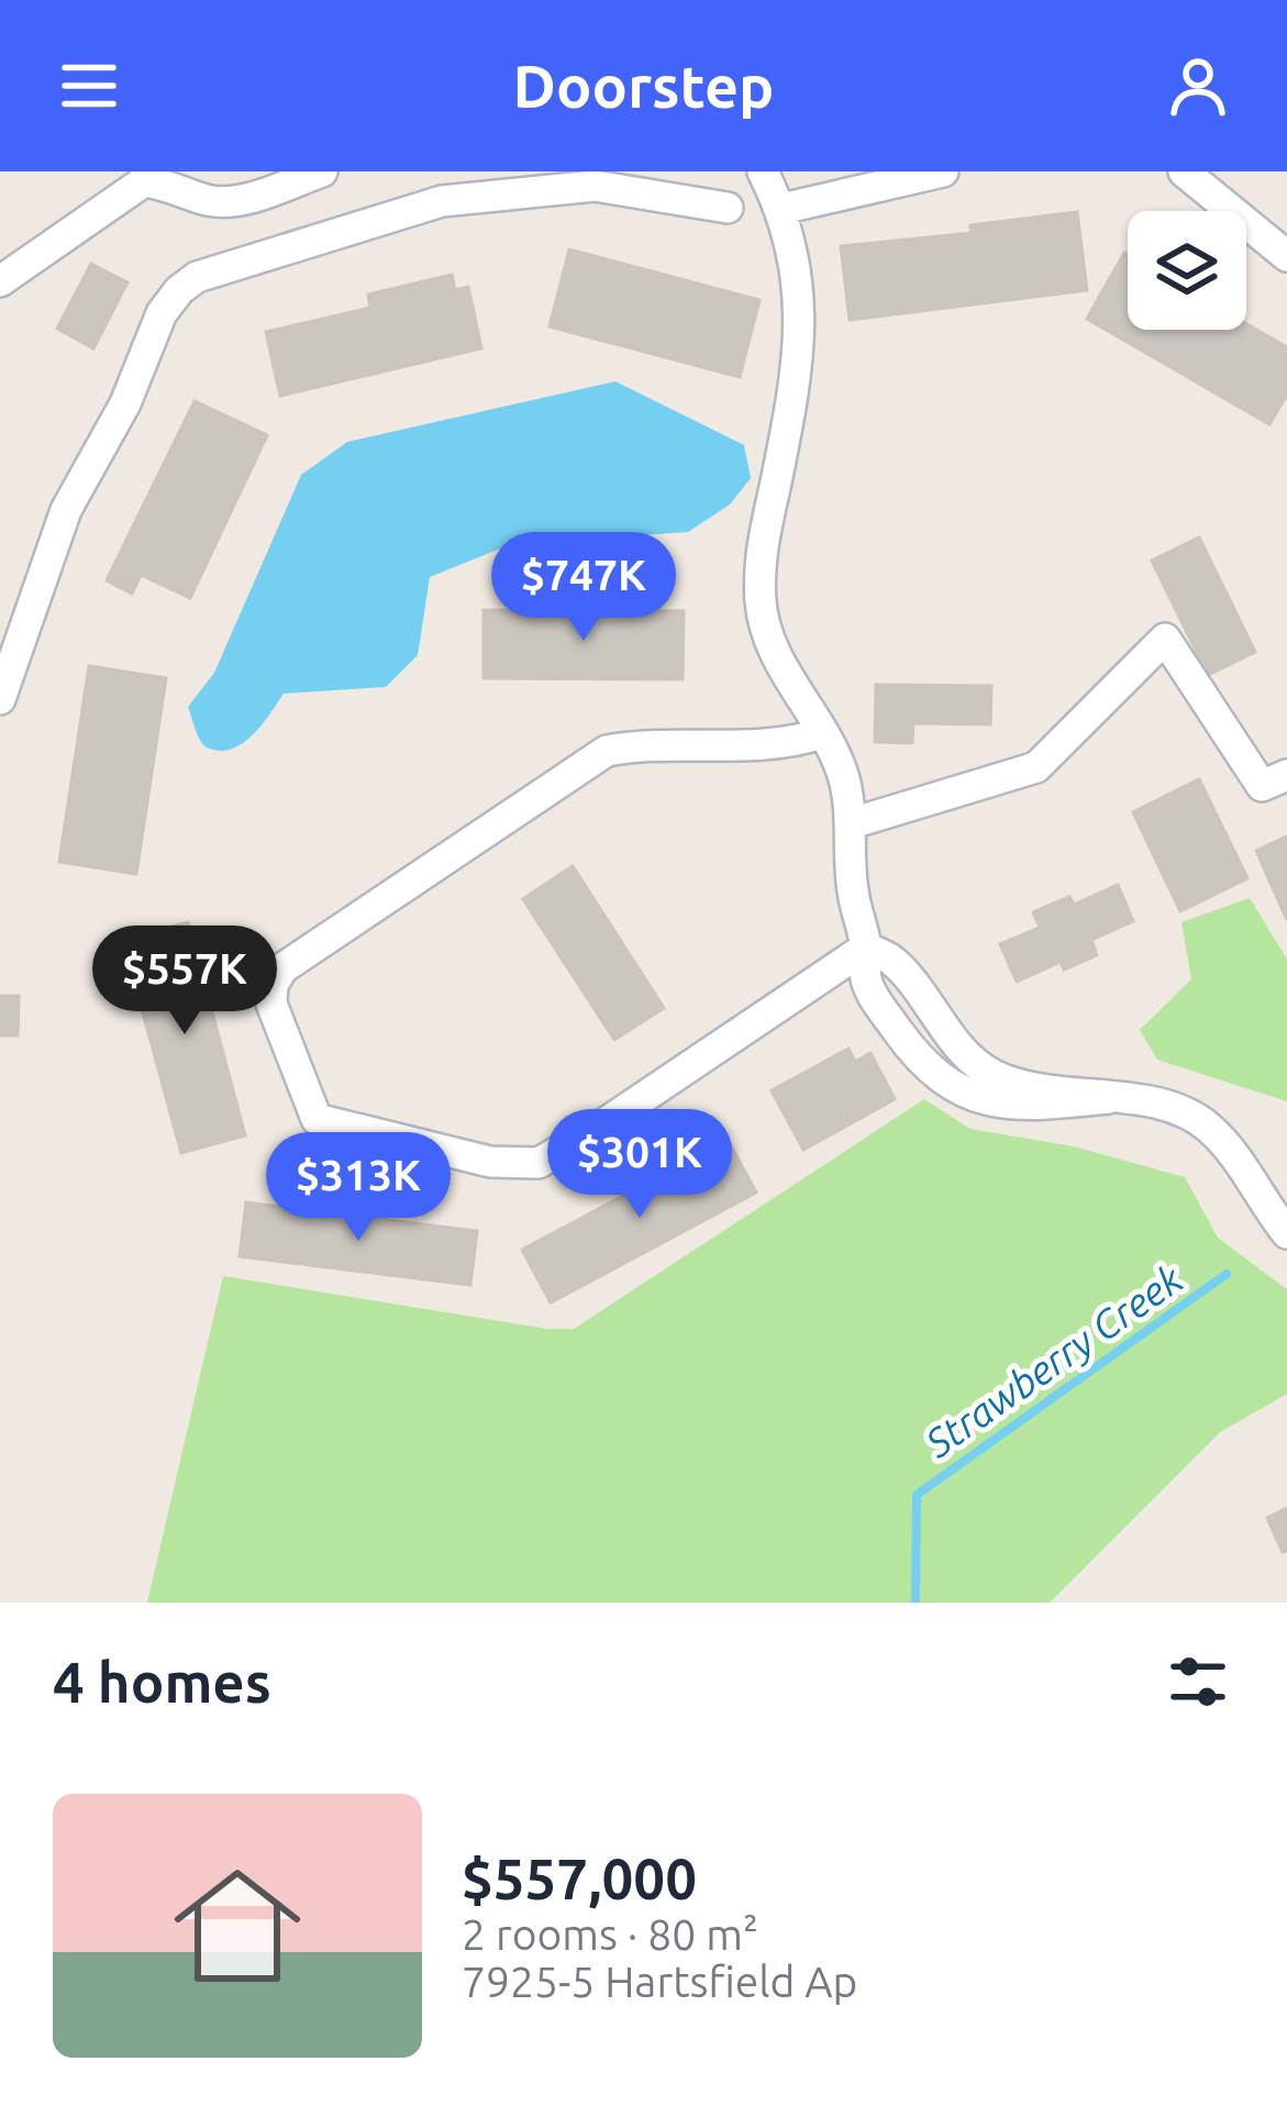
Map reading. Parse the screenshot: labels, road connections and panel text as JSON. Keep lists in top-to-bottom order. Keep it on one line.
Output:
{"water":["Strawberry Creek"],"page":{"header":"Doorstep","price":["$747K","$557K","$301K","$313K"],"heading":"4 homes","list":[{"name":"$557,000","note":"2 rooms · 80 m² · 7925-5 Hartsfield Ap"}]}}
